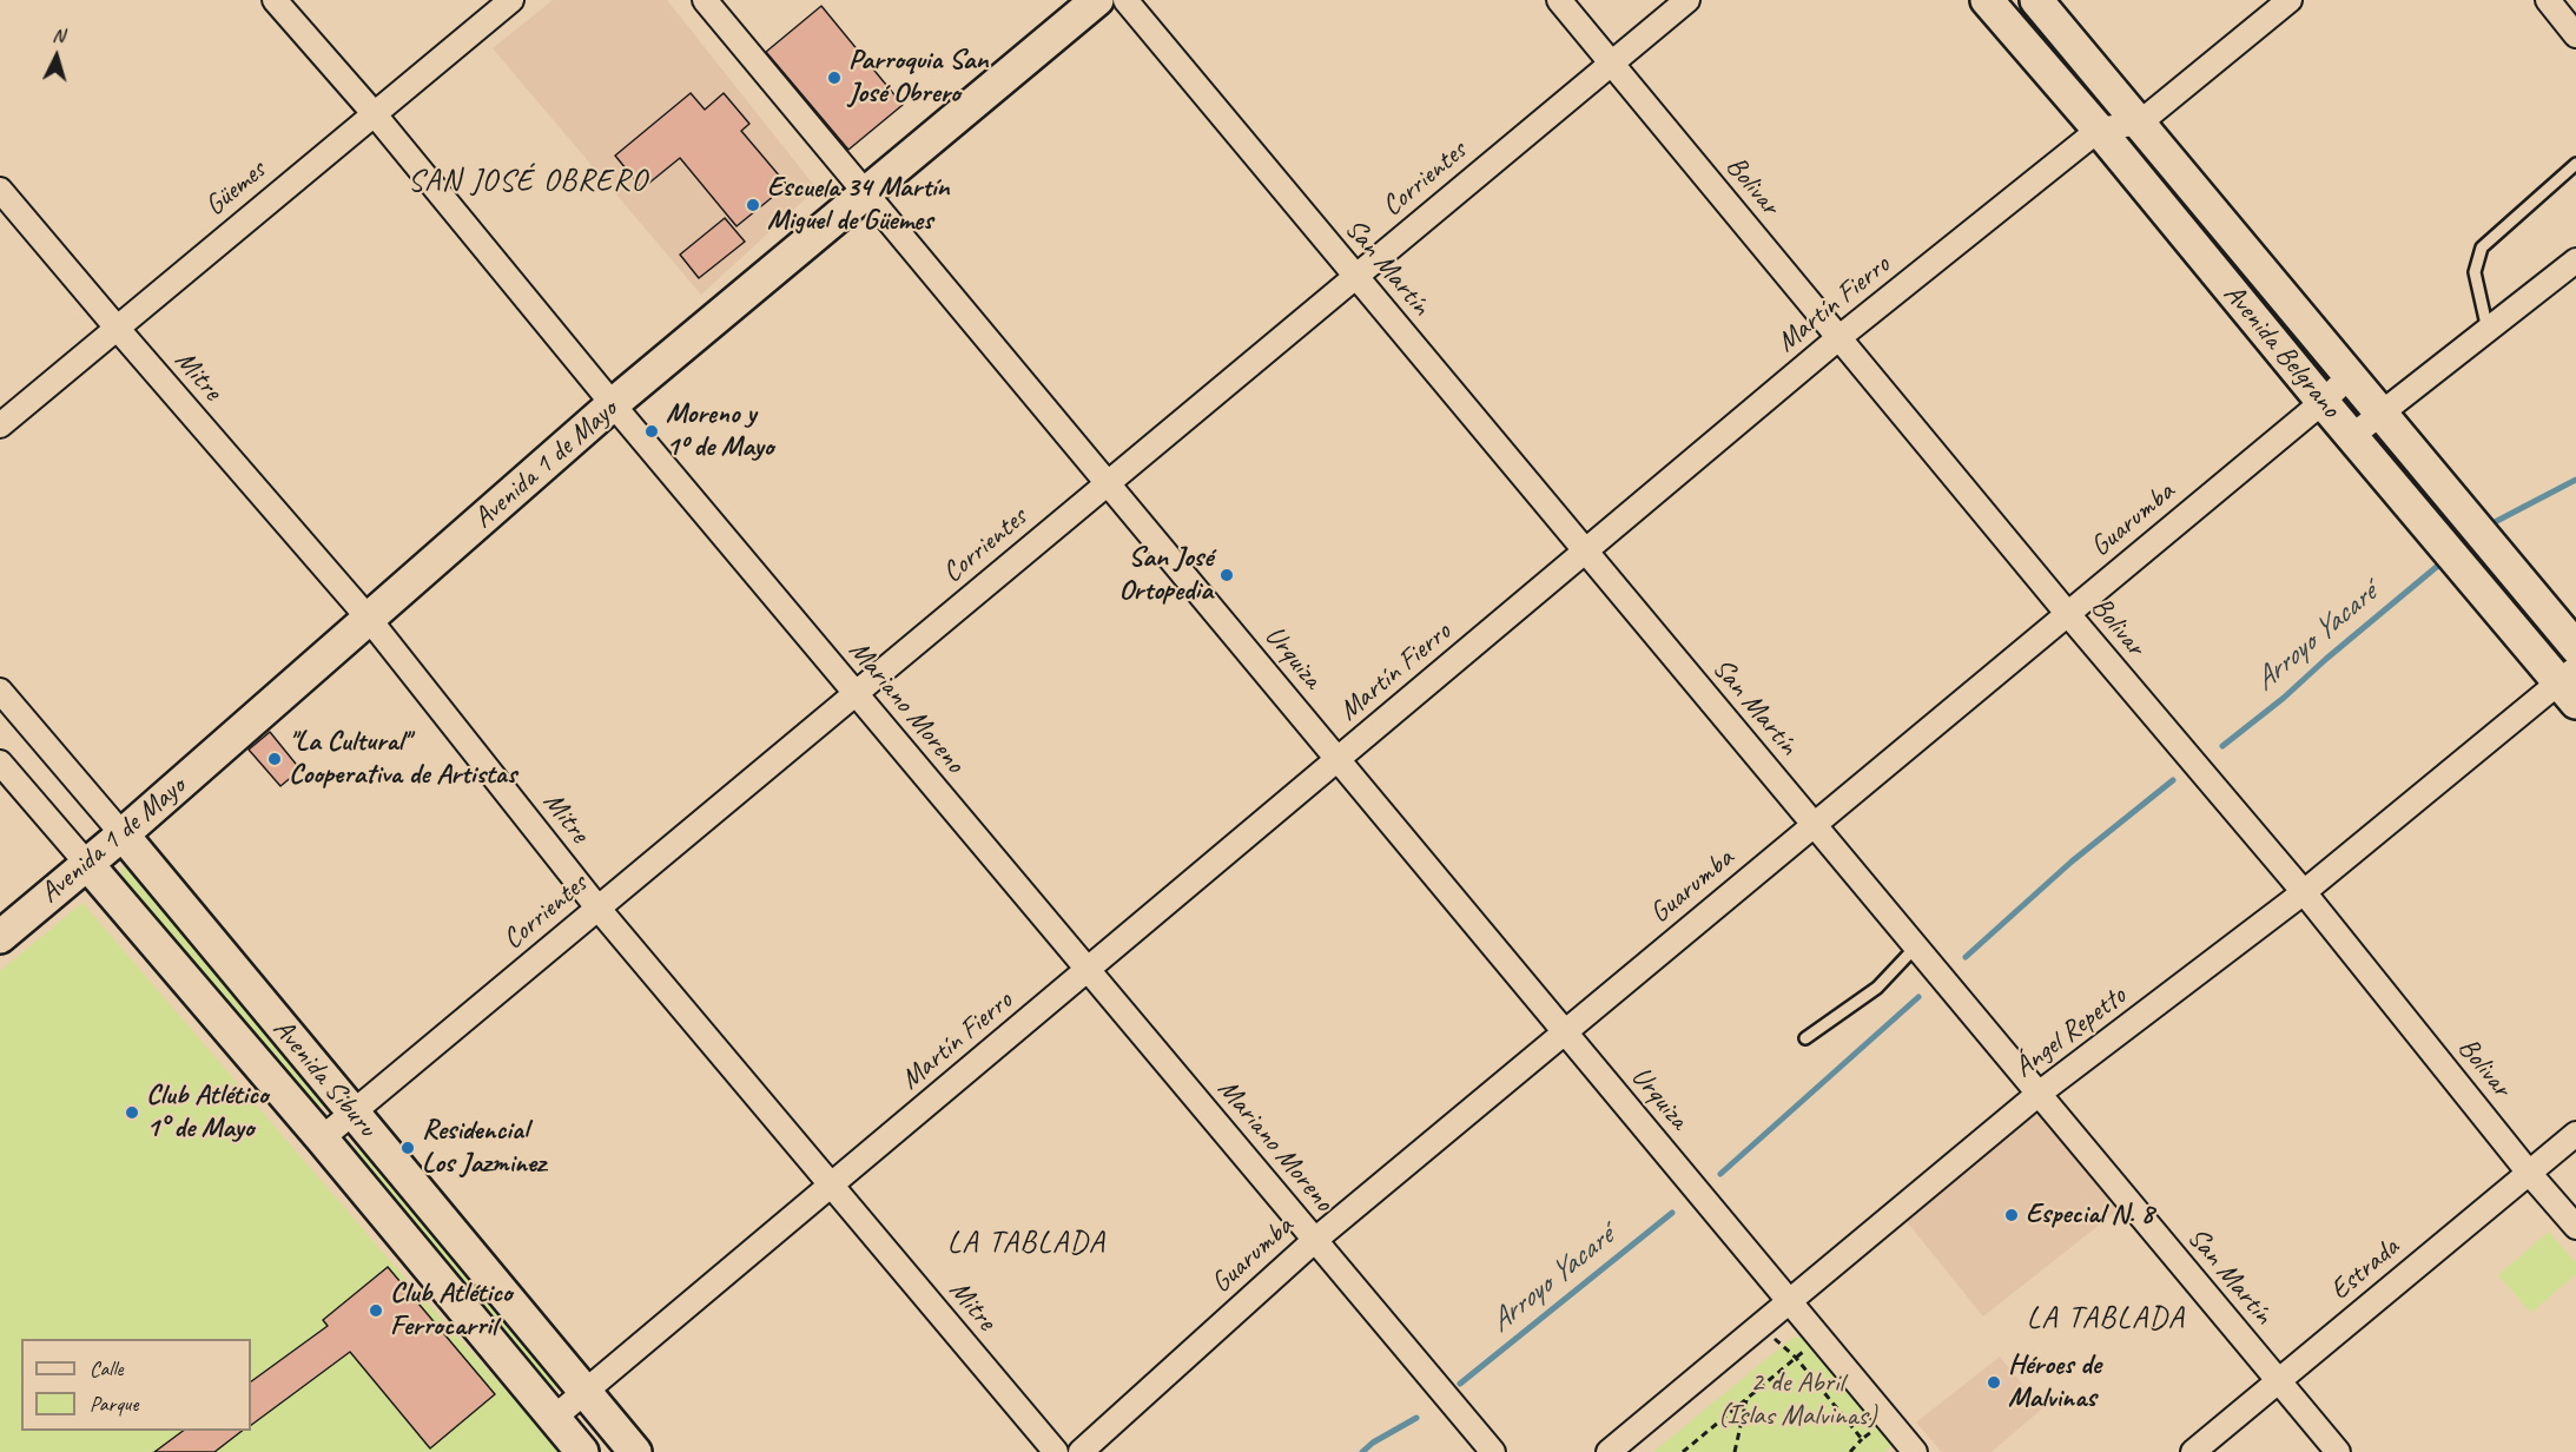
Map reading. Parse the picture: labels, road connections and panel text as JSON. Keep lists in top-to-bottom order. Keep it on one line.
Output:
{"streets":{"main road":["Avenida Belgrano","Avenida 1 de Mayo","Avenida Siburu"],"street":["Corrientes","Bolivar","Güemes","San Martín","Martín Fierro","Mitre","Guarumba","Urquiza","Mariano Moreno","Ángel Repetto","Estrada"]},"crossings":[["Corrientes","Bolivar"],["Corrientes","San Martín"],["Corrientes","Mitre"],["Corrientes","Urquiza"],["Corrientes","Mariano Moreno"],["Corrientes","Avenida Siburu"],["Bolivar","Martín Fierro"],["Bolivar","Guarumba"],["Bolivar","Ángel Repetto"],["Bolivar","Estrada"],["Güemes","Mitre"],["Güemes","Mariano Moreno"],["San Martín","Martín Fierro"],["San Martín","Guarumba"],["San Martín","Ángel Repetto"],["San Martín","Estrada"],["Martín Fierro","Avenida Belgrano"],["Martín Fierro","Mitre"],["Martín Fierro","Urquiza"],["Martín Fierro","Mariano Moreno"],["Martín Fierro","Avenida Siburu"],["Avenida Belgrano","Guarumba"],["Avenida Belgrano","Ángel Repetto"],["Mitre","Avenida 1 de Mayo"],["Avenida 1 de Mayo","Urquiza"],["Avenida 1 de Mayo","Mariano Moreno"],["Avenida 1 de Mayo","Avenida Siburu"],["Guarumba","Urquiza"],["Guarumba","Mariano Moreno"],["Urquiza","Ángel Repetto"]],"districts":["SAN JOSÉ OBRERO","LA TABLADA","LA TABLADA"],"water":["Arroyo Yacaré"],"parks":["2 de Abril (Islas Malvinas)"],"places":["Parroquia San José Obrero","Escuela 34 Martín Miguel de Güemes","Moreno y 1º de Mayo","San José Ortopedia","\"La Cultural\" Cooperativa de Artistas","Club Atlético 1° de Mayo","Residencial Los Jazminez","Especial N. 8","Club Atlético Ferrocarril","Héroes de Malvinas"],"legend":["Calle","Parque"],"north":"top"}
